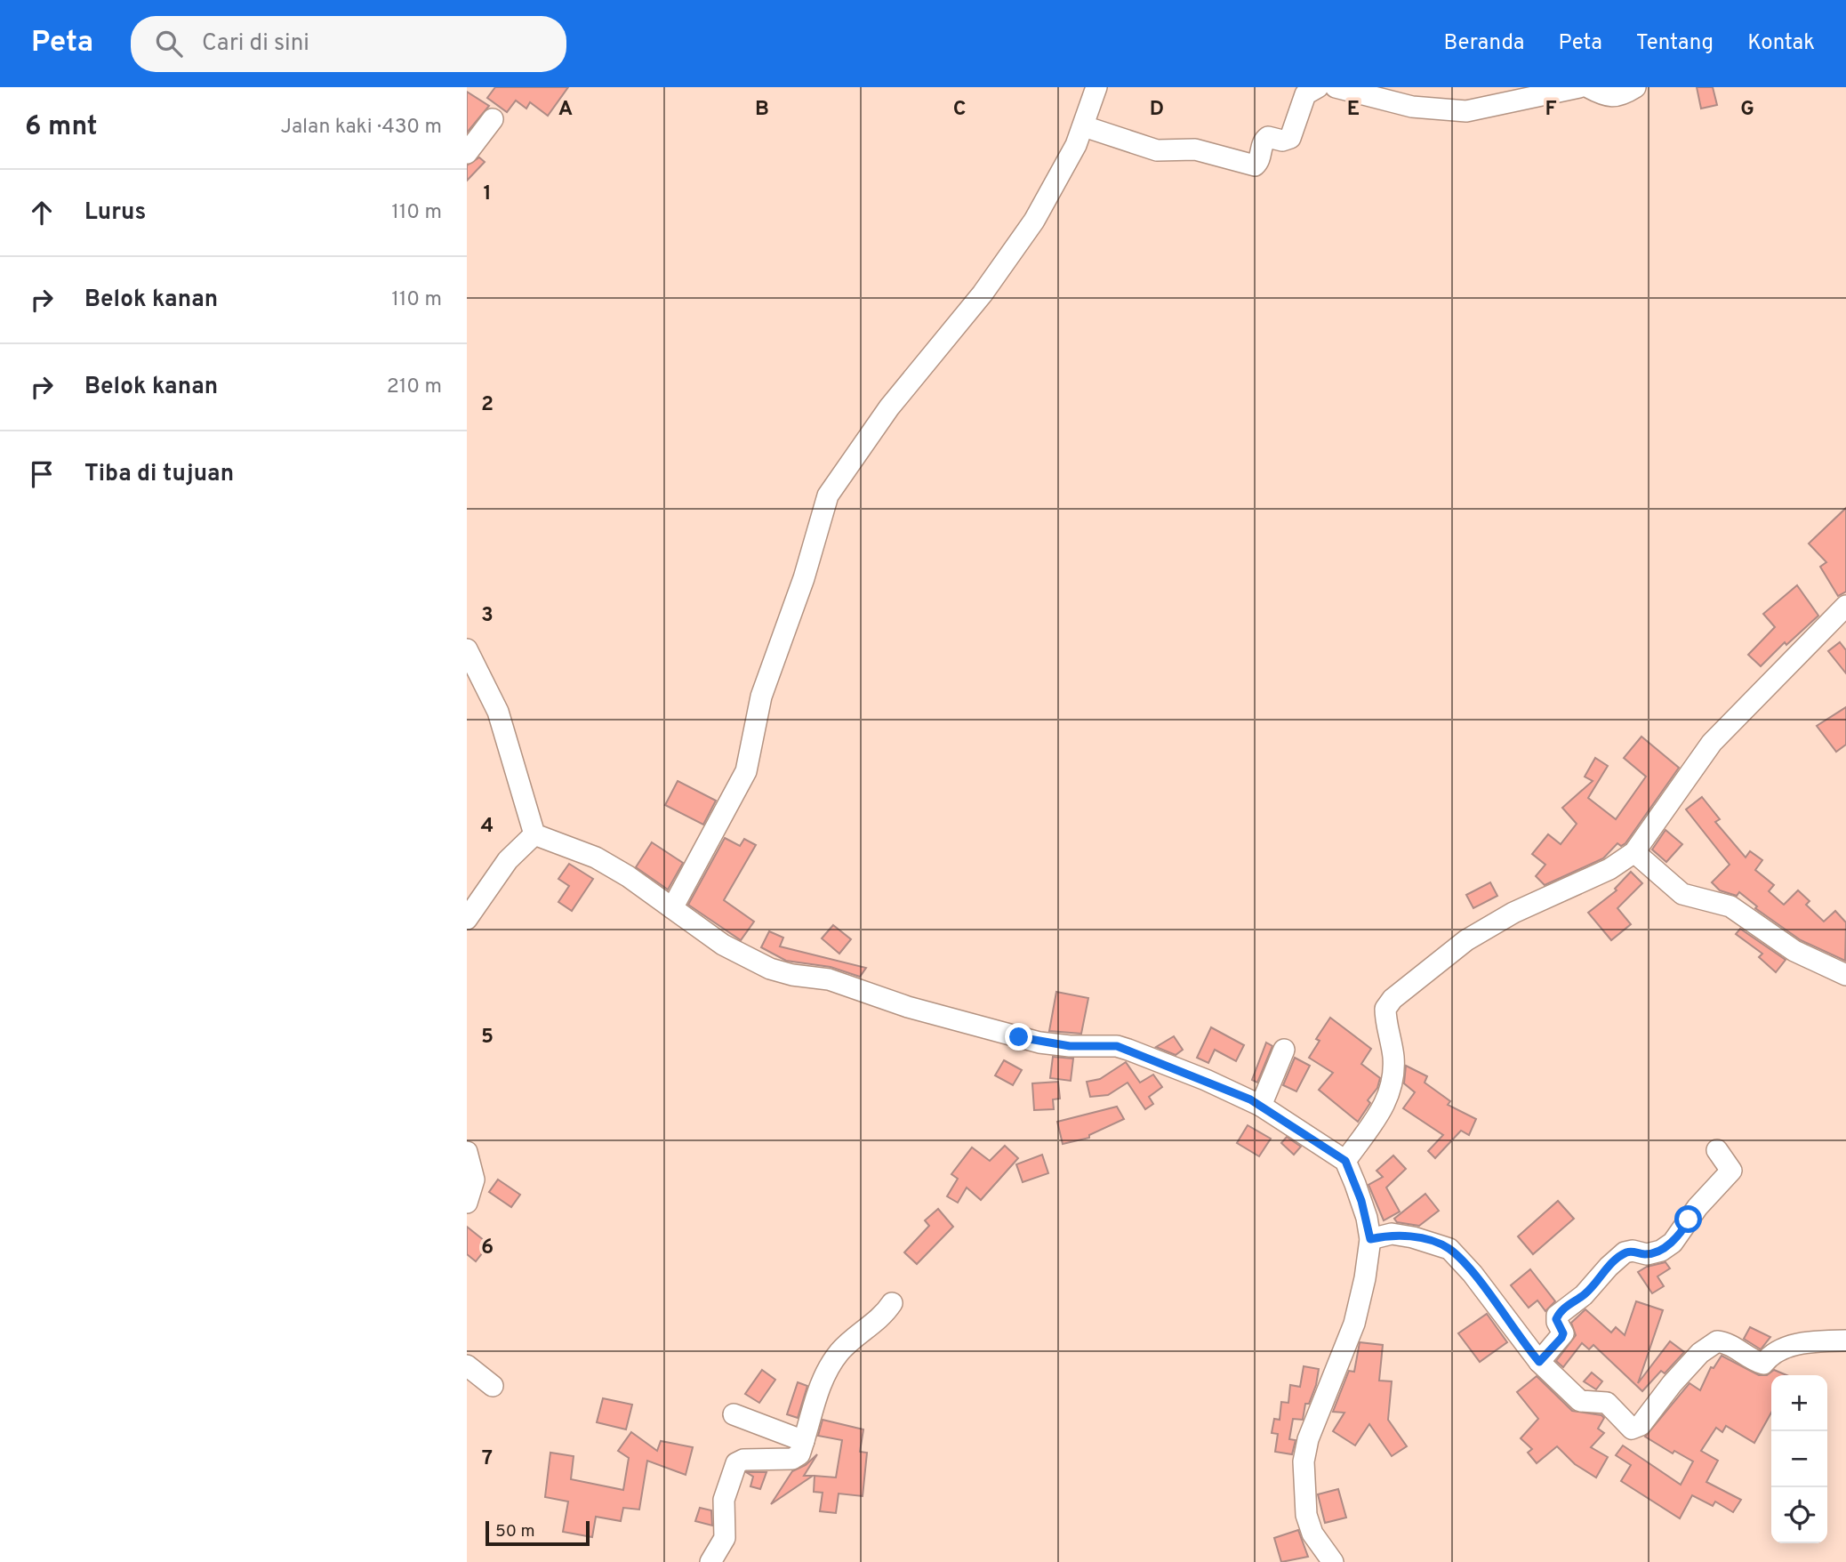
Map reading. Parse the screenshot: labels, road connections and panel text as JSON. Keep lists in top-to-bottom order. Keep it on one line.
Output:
{"scale_bar":"50 m","page":{"header":"Peta","search":"Cari di sini","nav":["Beranda","Peta","Tentang","Kontak"],"heading":["6 mnt","Jalan kaki · 430 m"],"list":[["Lurus","110 m"],["Belok kanan","110 m"],["Belok kanan","210 m"],"Tiba di tujuan"],"map_buttons":["+","−"],"scale":"50 m"},"grid":{"columns":["A","B","C","D","E","F","G"],"rows":["1","2","3","4","5","6","7"]}}
